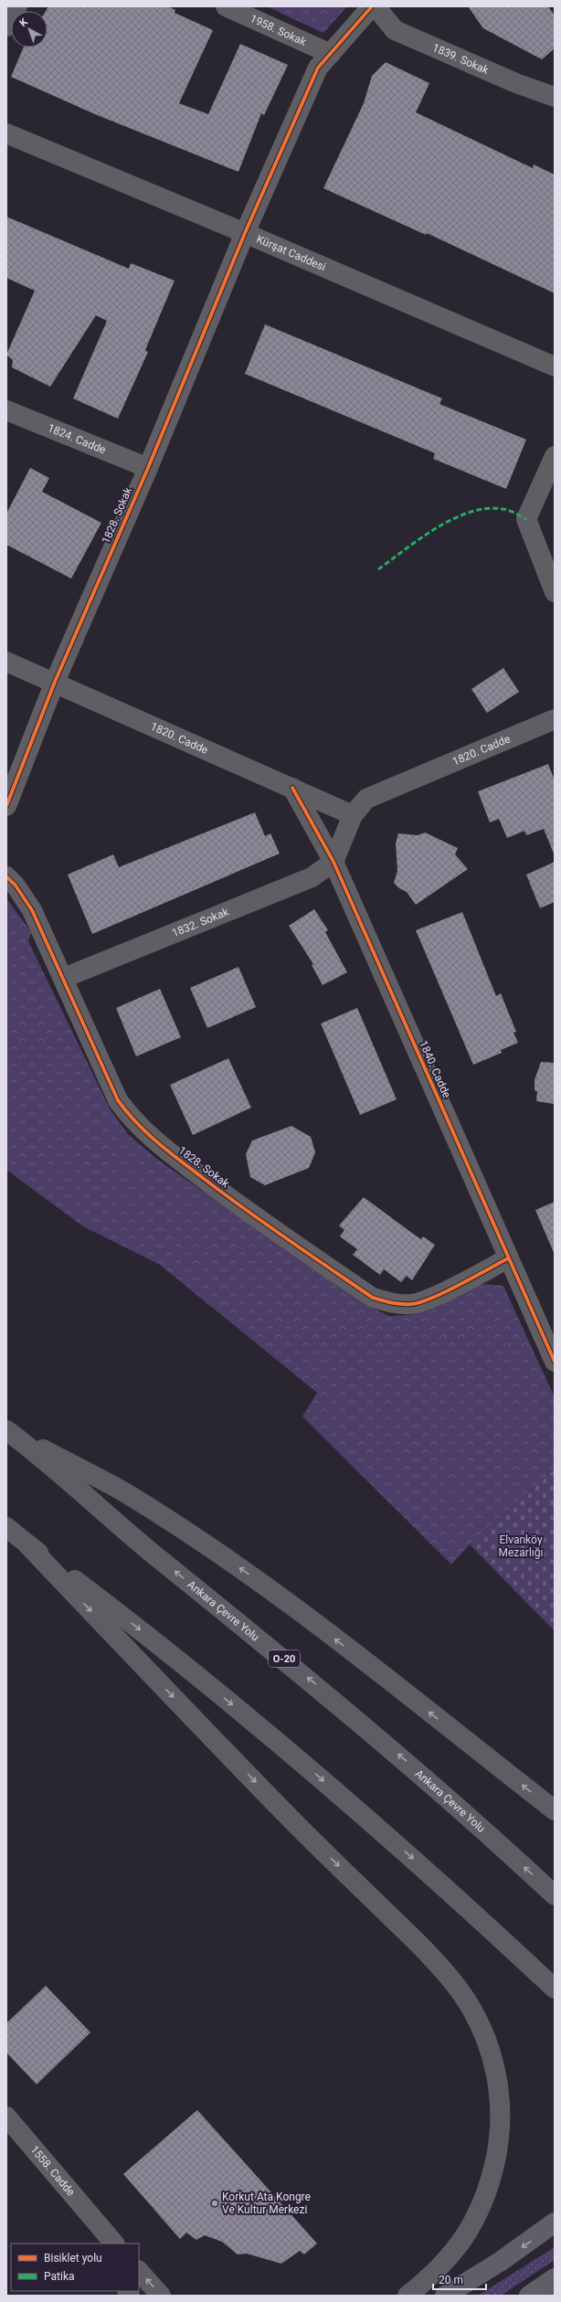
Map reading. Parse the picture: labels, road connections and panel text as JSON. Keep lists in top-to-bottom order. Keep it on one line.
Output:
{"streets":{"highway":["Ankara Çevre Yolu","O-20"],"street":["1958. Sokak","1839. Sokak","Kürşat Caddesi","1824. Cadde","1828. Sokak","1820. Cadde","1832. Sokak","1840. Cadde","1558. Cadde"]},"crossings":[["1958. Sokak","1828. Sokak"],["Kürşat Caddesi","1828. Sokak"],["1824. Cadde","1828. Sokak"],["1828. Sokak","1820. Cadde"],["1828. Sokak","1832. Sokak"],["1828. Sokak","1840. Cadde"],["1820. Cadde","1832. Sokak"],["1820. Cadde","1840. Cadde"],["1832. Sokak","1840. Cadde"]],"parks":["Elvanköy Mezarlığı"],"places":["Korkut Ata Kongre Ve Kultur Merkezi"],"legend":["Bisiklet yolu","Patika"],"scale_bar":"20 m","north":"top left"}
